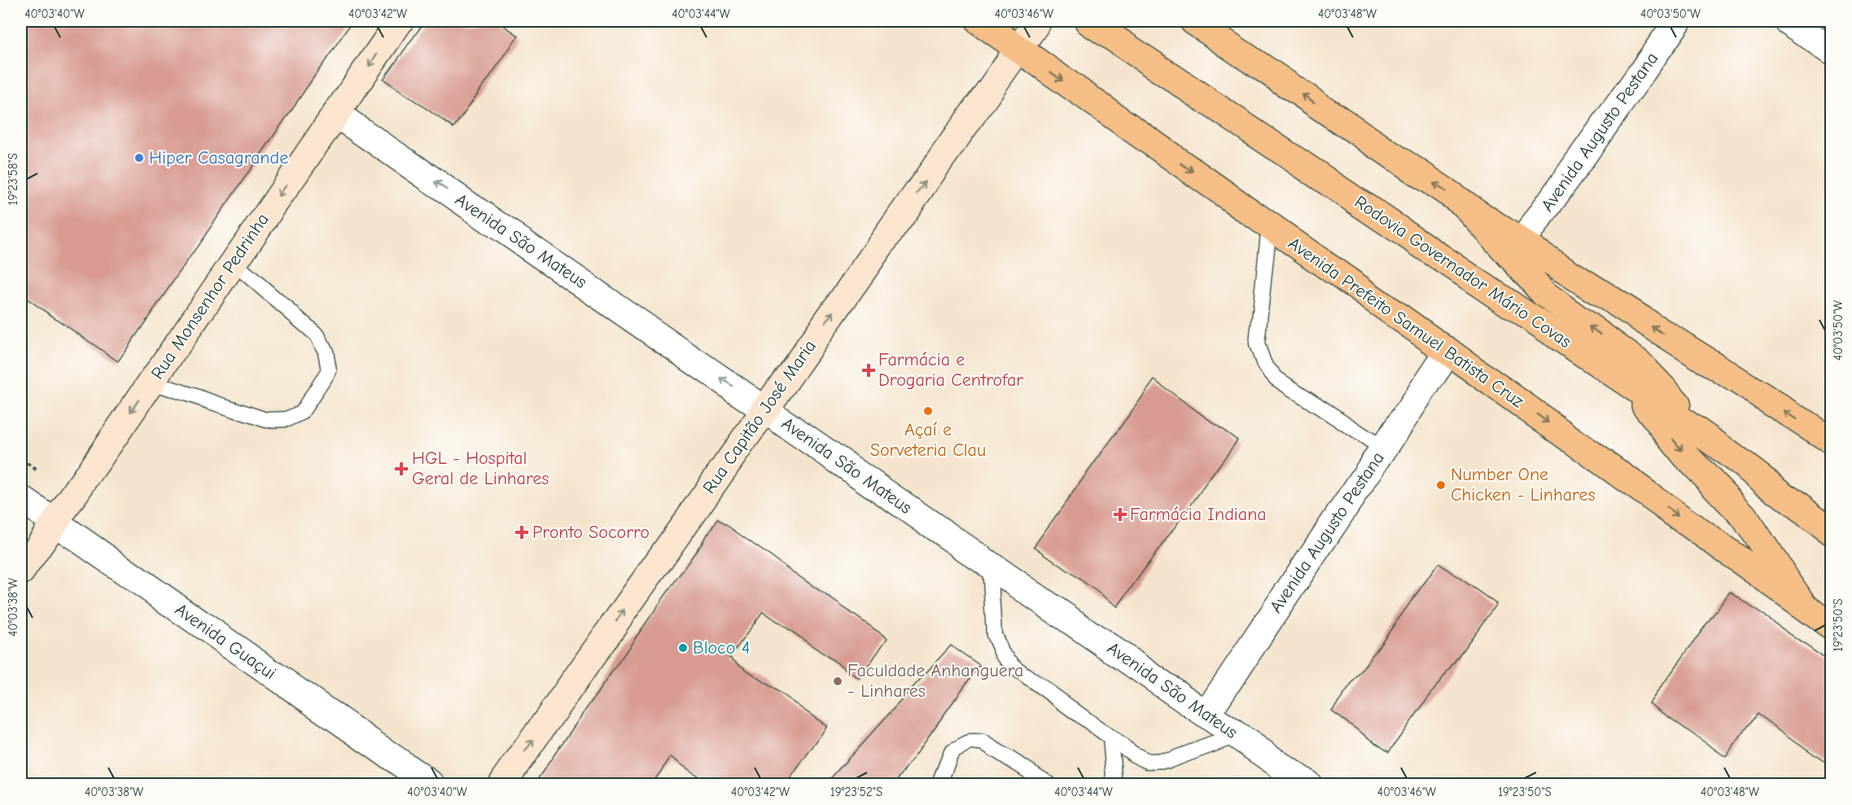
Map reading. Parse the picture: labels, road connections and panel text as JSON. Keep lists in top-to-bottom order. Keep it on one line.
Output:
{"streets":{"main road":["Rodovia Governador Mário Covas","Rua Monsenhor Pedrinha","Avenida Prefeito Samuel Batista Cruz","Rua Capitão José Maria"],"street":["Avenida Augusto Pestana","Avenida São Mateus","Avenida Guaçui"]},"crossings":[["Avenida Augusto Pestana","Avenida São Mateus"],["Avenida Augusto Pestana","Avenida Prefeito Samuel Batista Cruz"],["Avenida São Mateus","Rua Monsenhor Pedrinha"],["Avenida São Mateus","Rua Capitão José Maria"],["Rua Monsenhor Pedrinha","Avenida Guaçui"],["Avenida Prefeito Samuel Batista Cruz","Rua Capitão José Maria"]],"one_way":["Avenida São Mateus","Rua Monsenhor Pedrinha","Rua Capitão José Maria"],"places":{"other":["Hiper Casagrande","Açaí e Sorveteria Clau","Number One Chicken - Linhares","Bloco 4","Faculdade Anhanguera - Linhares"],"health":["Farmácia e Drogaria Centrofar","HGL - Hospital Geral de Linhares","Farmácia Indiana","Pronto Socorro"]},"coordinates":["40°03'40\"W","40°03'42\"W","40°03'44\"W","40°03'46\"W","40°03'48\"W","40°03'50\"W","19°23'58\"S","40°03'38\"W","19°23'50\"S","19°23'52\"S"]}
